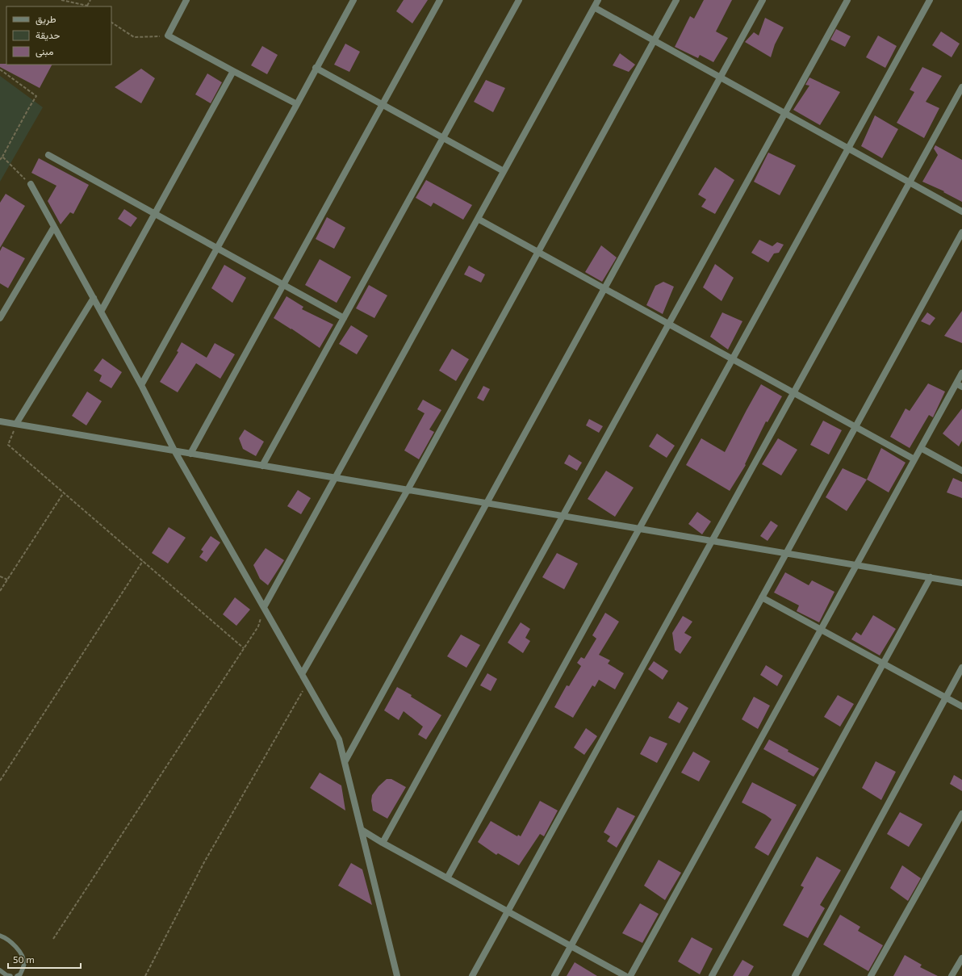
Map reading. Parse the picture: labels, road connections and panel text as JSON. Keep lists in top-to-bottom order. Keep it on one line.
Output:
{"legend":["طريق","حديقة","مبنى"],"scale_bar":"50 m"}
